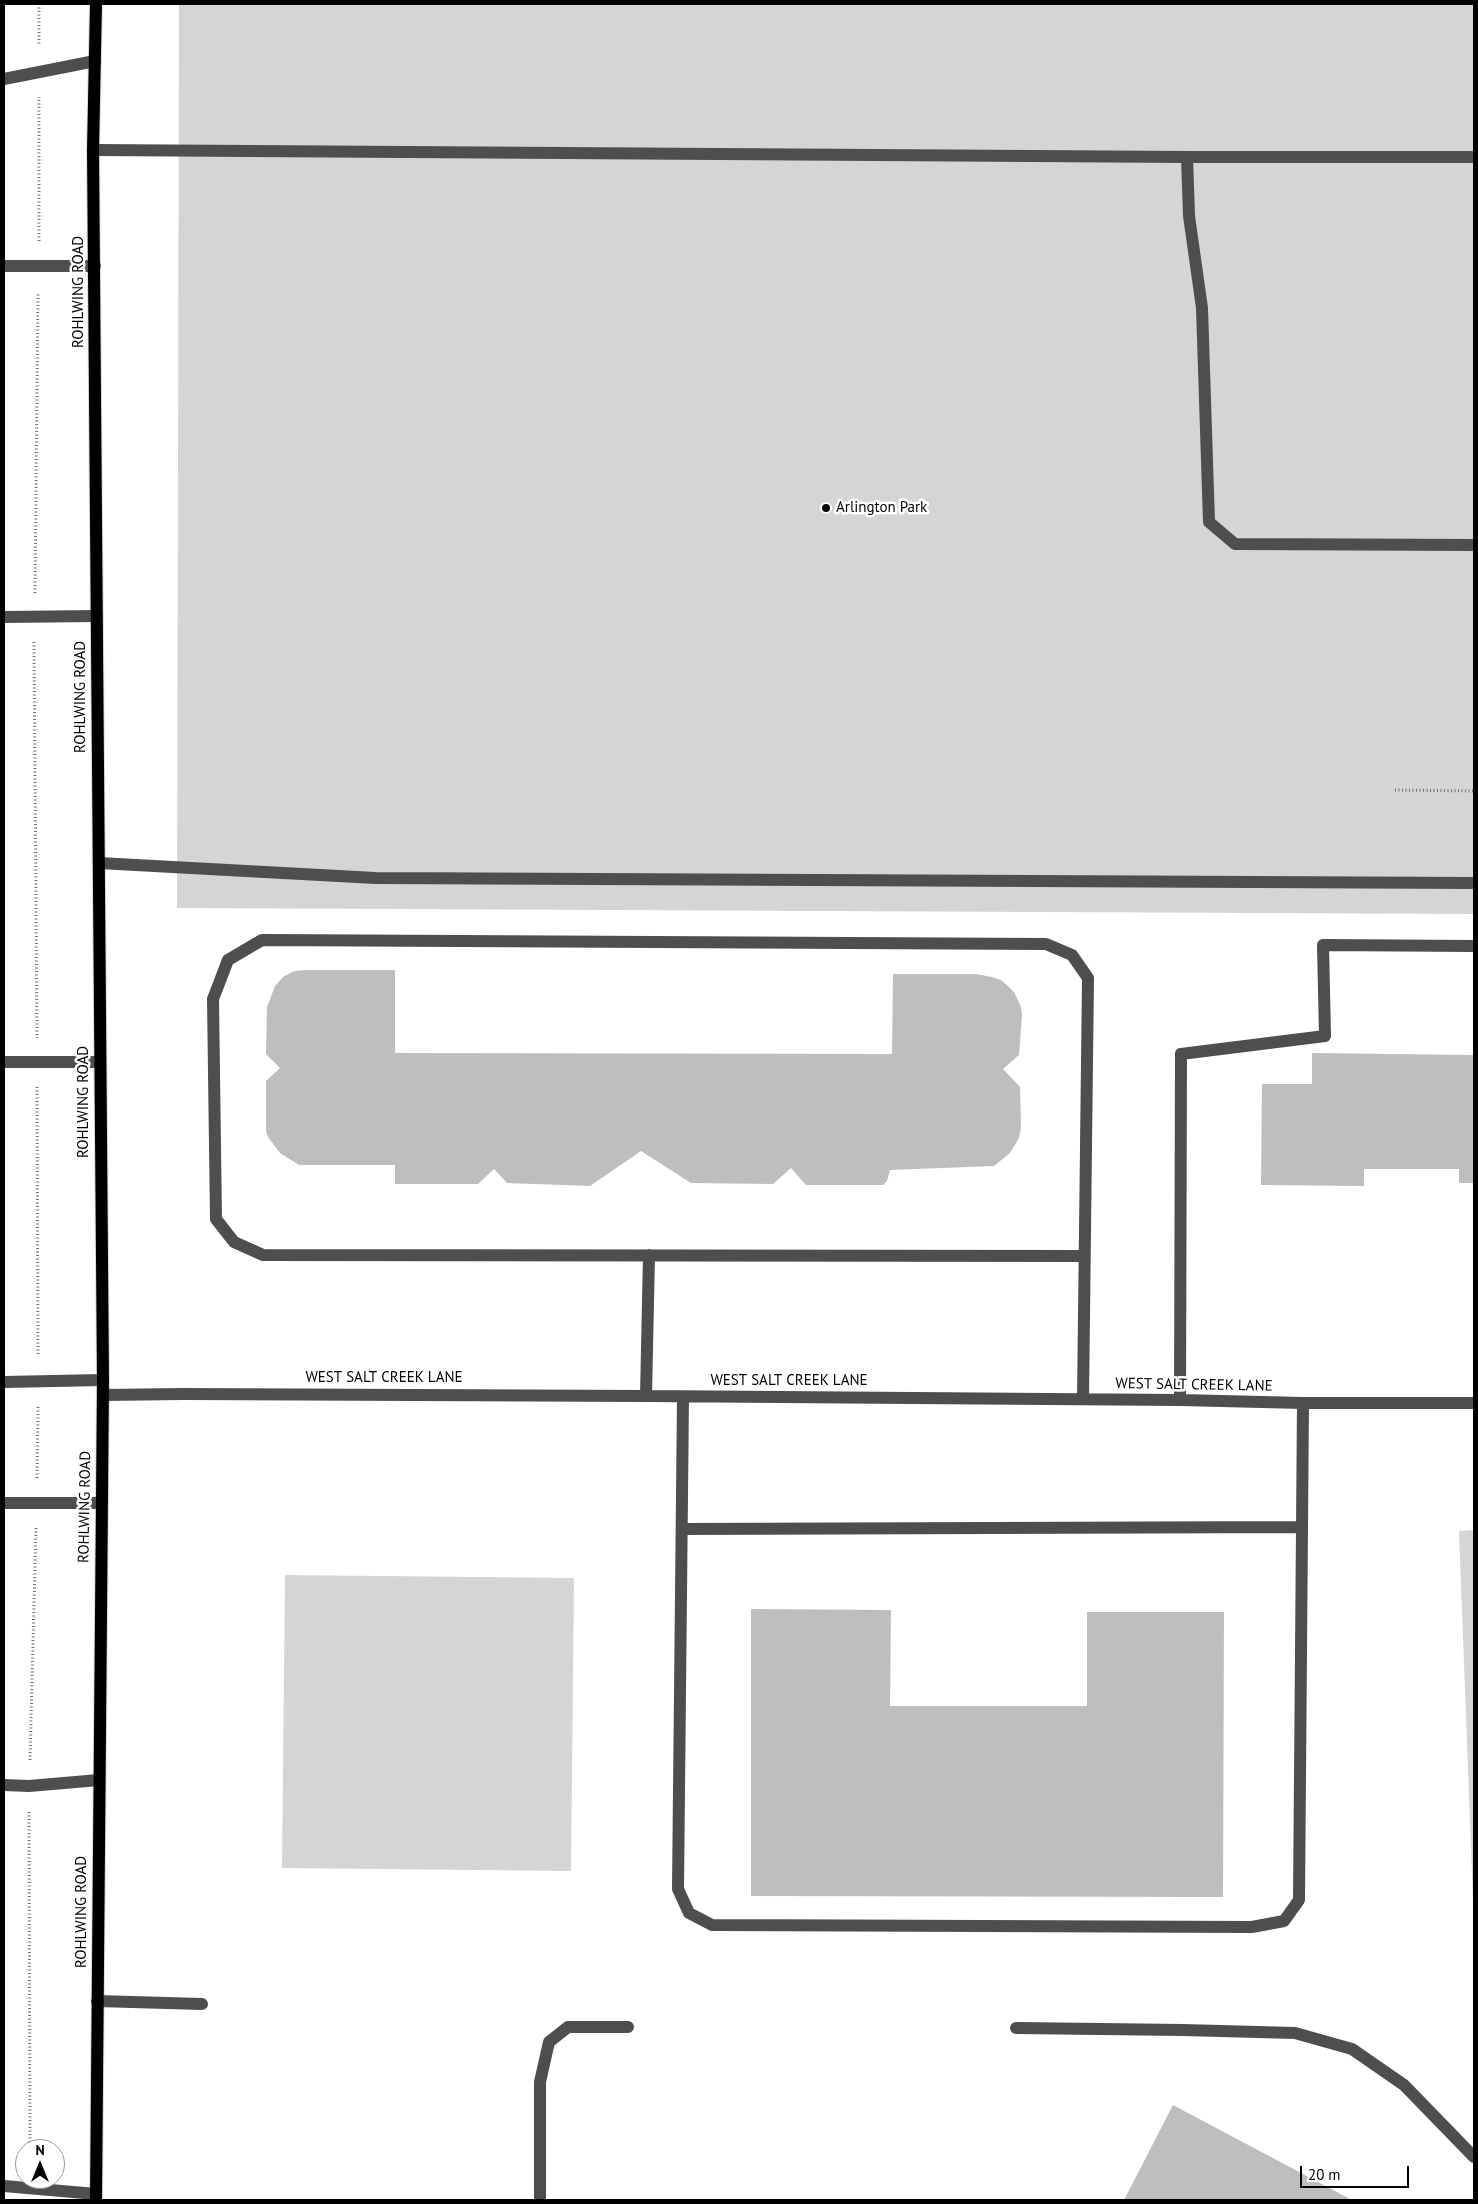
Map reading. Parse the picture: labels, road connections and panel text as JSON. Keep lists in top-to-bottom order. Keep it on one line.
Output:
{"streets":{"main road":["ROHLWING ROAD"],"street":["WEST SALT CREEK LANE"]},"crossings":[["ROHLWING ROAD","WEST SALT CREEK LANE"]],"places":["Arlington Park"],"scale_bar":"20 m","north":"top"}
